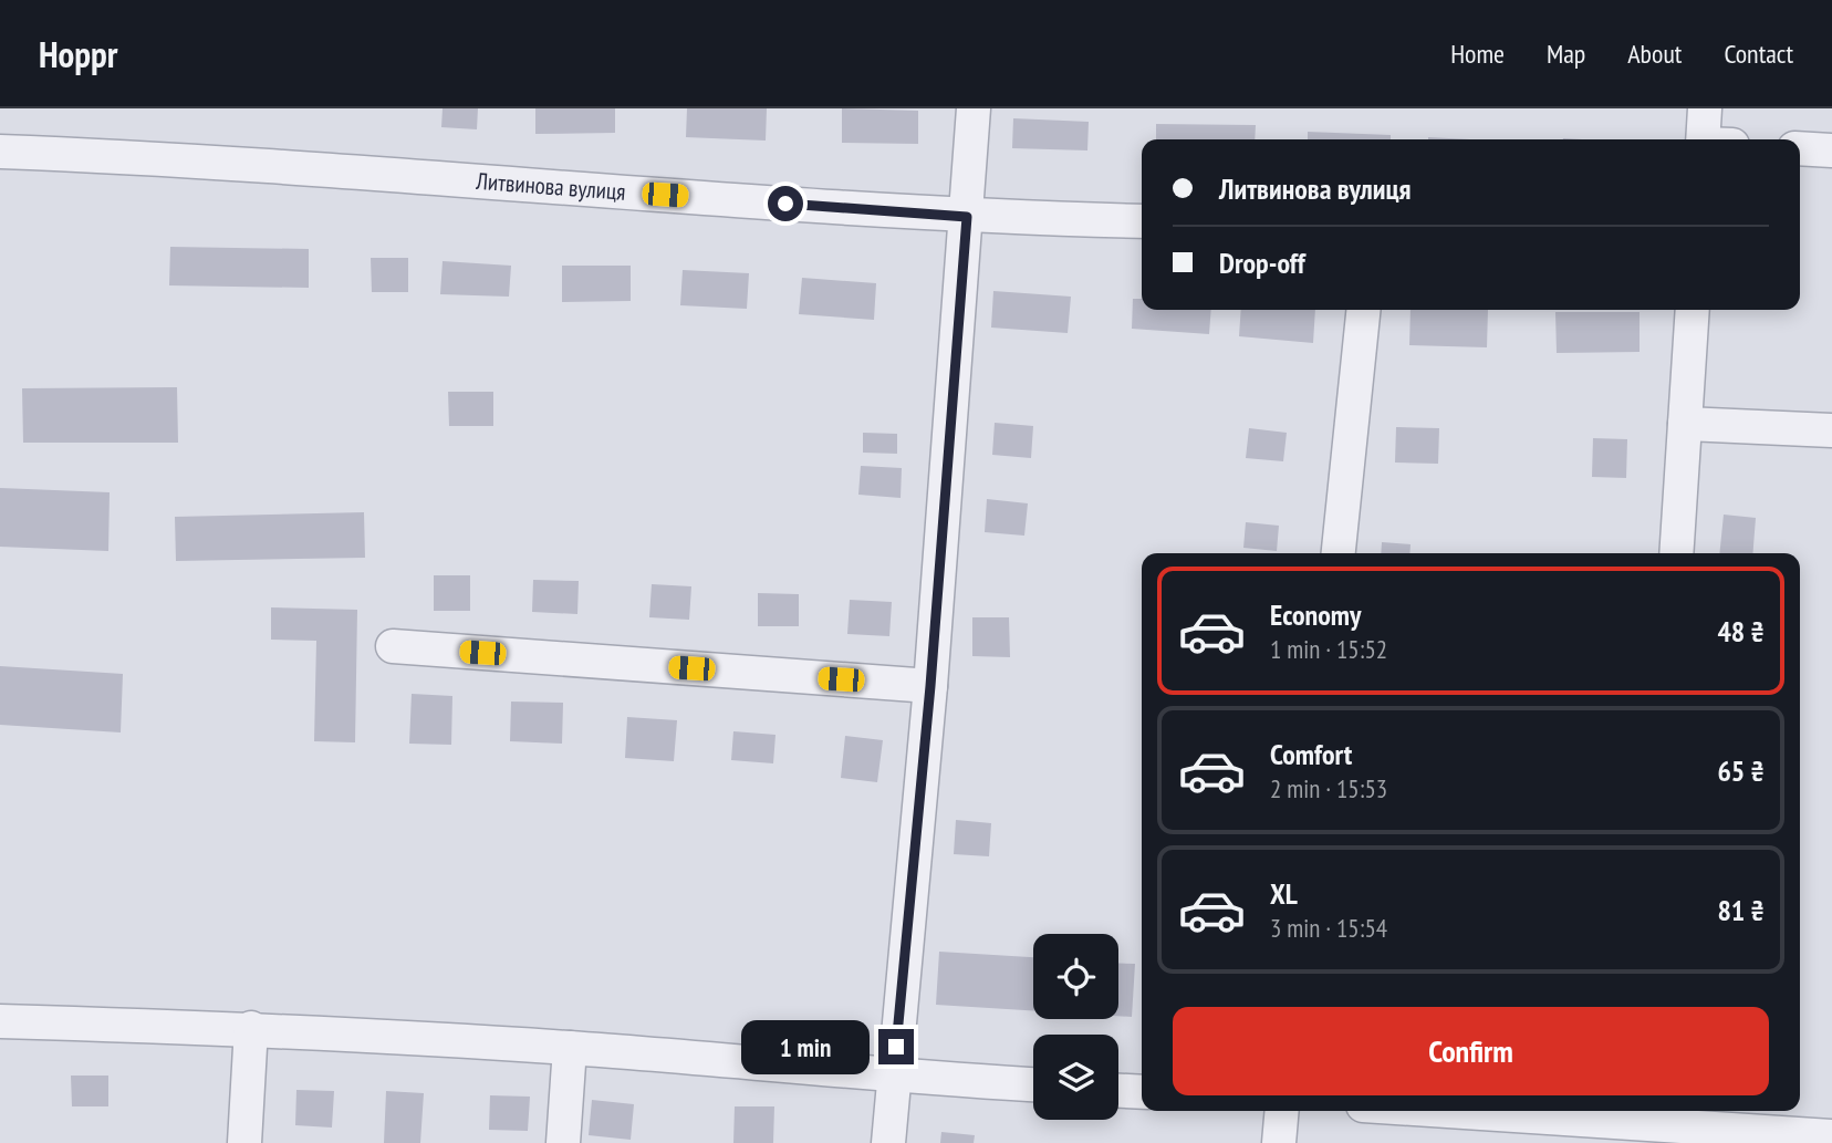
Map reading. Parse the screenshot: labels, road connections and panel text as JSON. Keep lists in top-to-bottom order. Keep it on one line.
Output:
{"streets":{"street":["Литвинова вулиця"]},"page":{"header":"Hoppr","nav":["Home","Map","About","Contact"],"banner":["Литвинова вулиця","Drop-off"],"list":[{"name":"Economy","note":"1 min · 15:52","value":"48 ₴"},{"name":"Comfort","note":"2 min · 15:53","value":"65 ₴"},{"name":"XL","note":"3 min · 15:54","value":"81 ₴"}],"buttons":"Confirm","bubble":"1 min"}}
